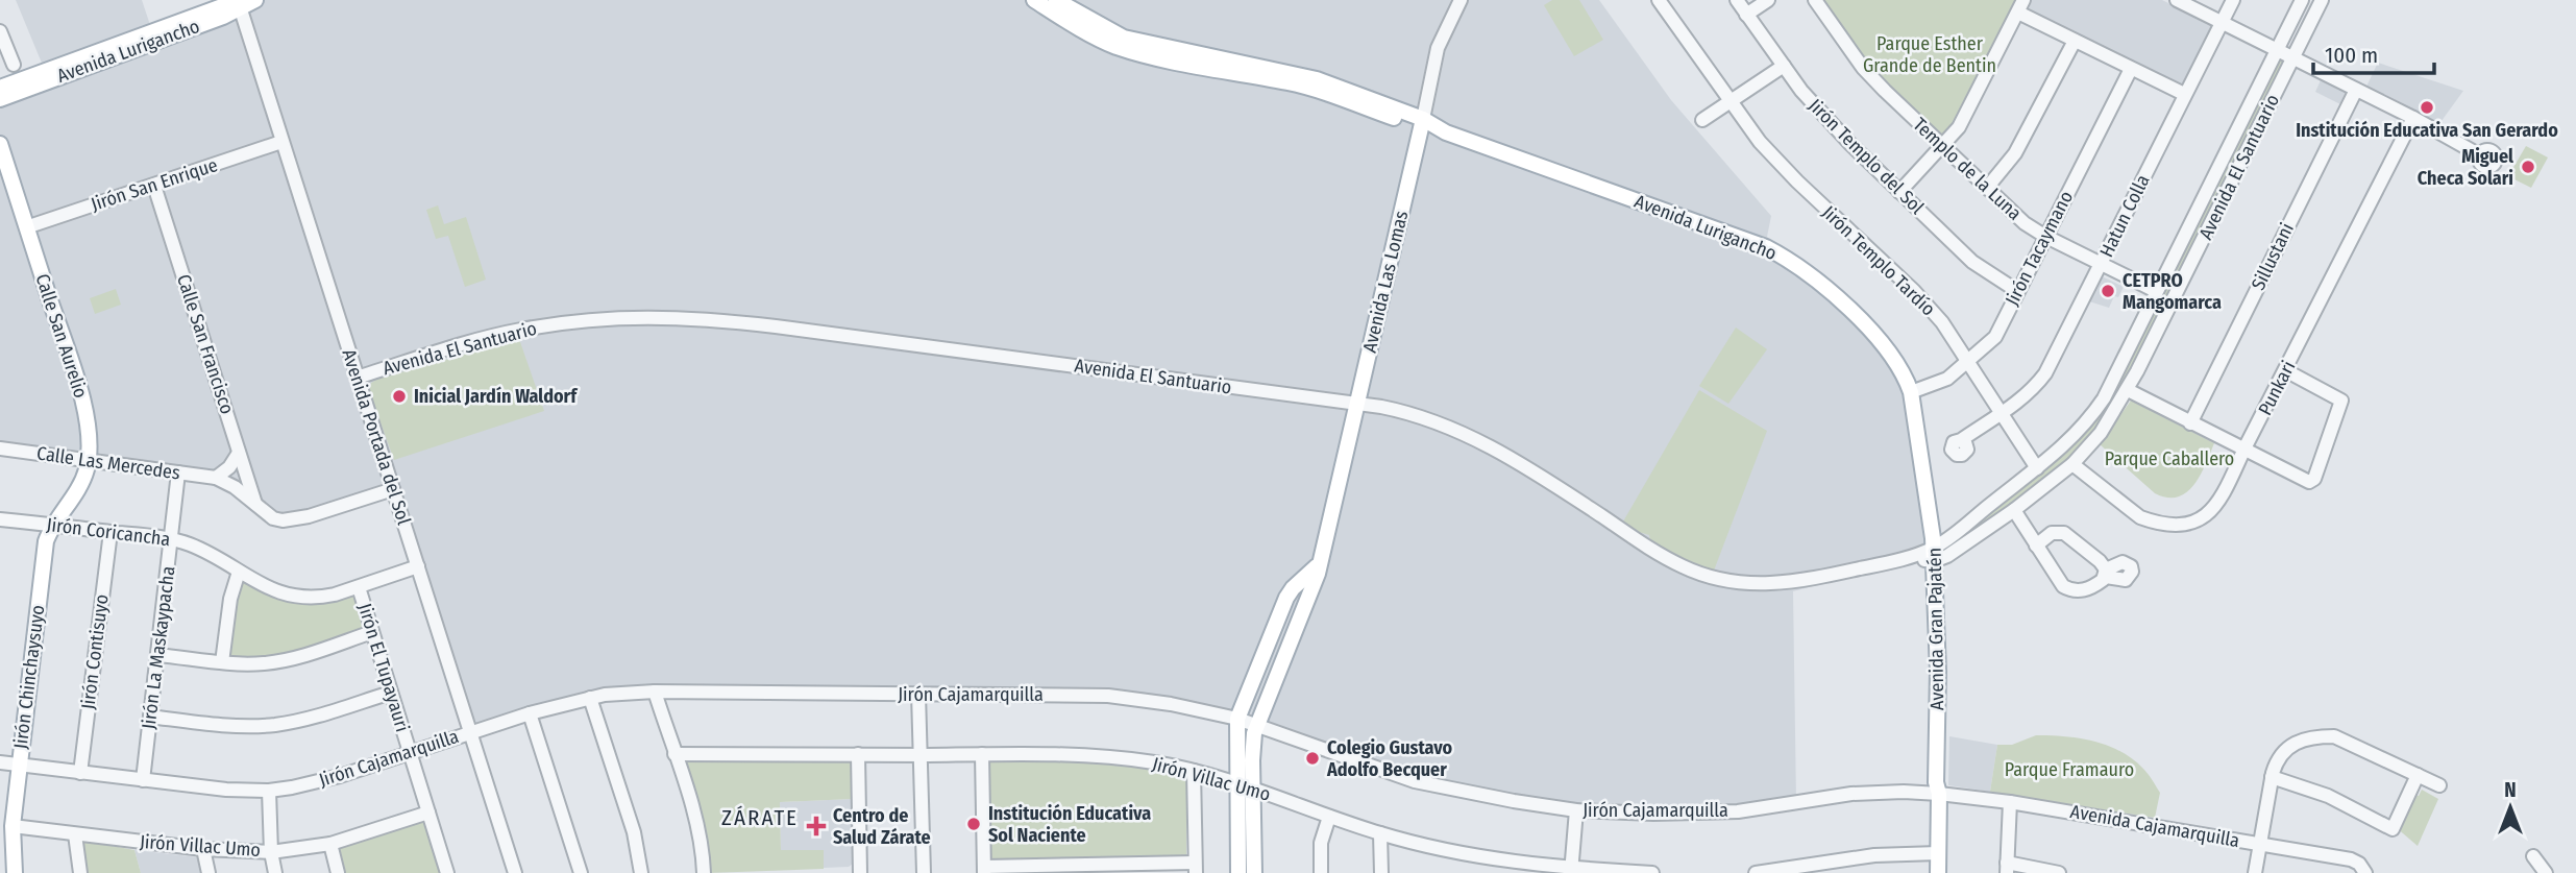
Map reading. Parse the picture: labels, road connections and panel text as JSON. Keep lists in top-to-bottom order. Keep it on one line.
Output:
{"streets":{"main road":["Avenida Lurigancho","Avenida Las Lomas","Calle San Aurelio","Avenida Gran Pajatén","Jirón Chinchaysuyo"],"street":["Jirón Templo del Sol","Avenida El Santuario","Templo de la Luna","Jirón San Enrique","Hatun Colla","Jirón Tacaymano","Sillustani","Jirón Templo Tardío","Calle San Francisco","Punkari","Avenida Portada del Sol","Calle Las Mercedes","Jirón Coricancha","Jirón La Maskaypacha","Jirón Contisuyo","Jirón El Tupayauri","Jirón Cajamarquilla","Jirón Villac Umo","Avenida Cajamarquilla"]},"crossings":[["Avenida Lurigancho","Avenida El Santuario"],["Avenida Lurigancho","Jirón Tacaymano"],["Avenida Lurigancho","Avenida Las Lomas"],["Avenida Lurigancho","Avenida Portada del Sol"],["Avenida Lurigancho","Avenida Gran Pajatén"],["Jirón Templo del Sol","Jirón Tacaymano"],["Avenida El Santuario","Templo de la Luna"],["Avenida El Santuario","Jirón Templo Tardío"],["Avenida El Santuario","Avenida Las Lomas"],["Avenida El Santuario","Punkari"],["Avenida El Santuario","Avenida Portada del Sol"],["Avenida El Santuario","Avenida Gran Pajatén"],["Templo de la Luna","Hatun Colla"],["Templo de la Luna","Jirón Tacaymano"],["Jirón San Enrique","Calle San Aurelio"],["Jirón San Enrique","Calle San Francisco"],["Jirón San Enrique","Avenida Portada del Sol"],["Hatun Colla","Jirón Templo Tardío"],["Jirón Tacaymano","Jirón Templo Tardío"],["Avenida Las Lomas","Jirón Cajamarquilla"],["Avenida Las Lomas","Jirón Villac Umo"],["Calle San Aurelio","Calle Las Mercedes"],["Calle San Aurelio","Jirón Coricancha"],["Calle San Aurelio","Jirón Chinchaysuyo"],["Calle San Francisco","Calle Las Mercedes"],["Avenida Portada del Sol","Calle Las Mercedes"],["Avenida Portada del Sol","Jirón Coricancha"],["Avenida Portada del Sol","Jirón Cajamarquilla"],["Calle Las Mercedes","Jirón La Maskaypacha"],["Jirón Coricancha","Jirón La Maskaypacha"],["Jirón Coricancha","Jirón Contisuyo"],["Jirón Coricancha","Jirón El Tupayauri"],["Jirón Coricancha","Jirón Chinchaysuyo"],["Avenida Gran Pajatén","Jirón Cajamarquilla"],["Avenida Gran Pajatén","Avenida Cajamarquilla"],["Jirón La Maskaypacha","Jirón Cajamarquilla"],["Jirón Contisuyo","Jirón Cajamarquilla"],["Jirón El Tupayauri","Jirón Cajamarquilla"],["Jirón El Tupayauri","Jirón Villac Umo"],["Jirón Chinchaysuyo","Jirón Cajamarquilla"],["Jirón Chinchaysuyo","Jirón Villac Umo"],["Jirón Cajamarquilla","Avenida Cajamarquilla"]],"districts":["ZÁRATE"],"parks":["Parque Esther Grande de Bentin","Parque Caballero","Parque Framauro"],"places":{"other":["Institución Educativa San Gerardo","Miguel Checa Solari","CETPRO Mangomarca","Inicial Jardín Waldorf","Colegio Gustavo Adolfo Becquer","Institución Educativa Sol Naciente"],"health":["Centro de Salud Zárate"]},"scale_bar":"100 m","north":"top"}
